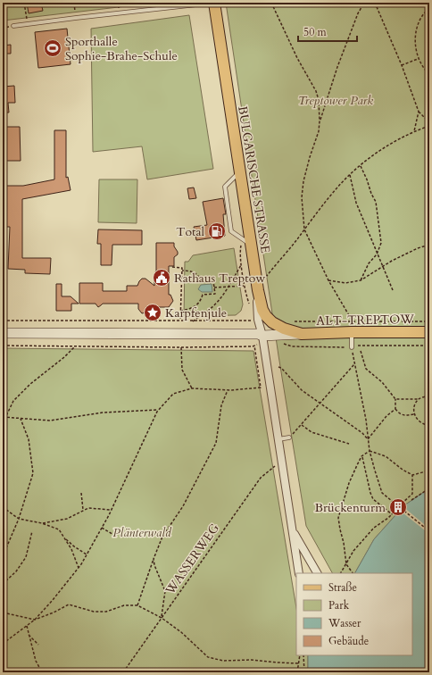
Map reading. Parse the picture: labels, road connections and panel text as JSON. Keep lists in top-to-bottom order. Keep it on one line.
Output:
{"streets":{"main road":["BULGARISCHE STRASSE","ALT-TREPTOW"],"path":["WASSERWEG"]},"crossings":[["BULGARISCHE STRASSE","ALT-TREPTOW"],["BULGARISCHE STRASSE","WASSERWEG"]],"parks":["Treptower Park","Plänterwald"],"places":{"sports":["Sporthalle Sophie-Brahe-Schule"],"fuel station":["Total"],"public building":["Rathaus Treptow"],"place":["Karpfenjule"],"building":["Brückenturm"]},"legend":["Straße","Park","Wasser","Gebäude"],"scale_bar":"50 m"}
